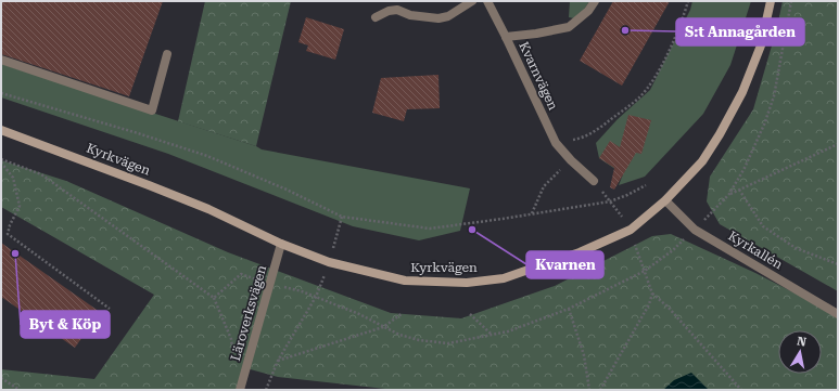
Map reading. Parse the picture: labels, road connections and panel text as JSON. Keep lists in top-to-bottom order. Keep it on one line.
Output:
{"streets":{"street":["Kvarnvägen","Kyrkvägen","Kyrkallén","Läroverksvägen"]},"crossings":[["Kyrkvägen","Kyrkallén"],["Kyrkvägen","Läroverksvägen"]],"places":["S:t Annagården","Kvarnen","Byt & Köp"],"north":"top"}
